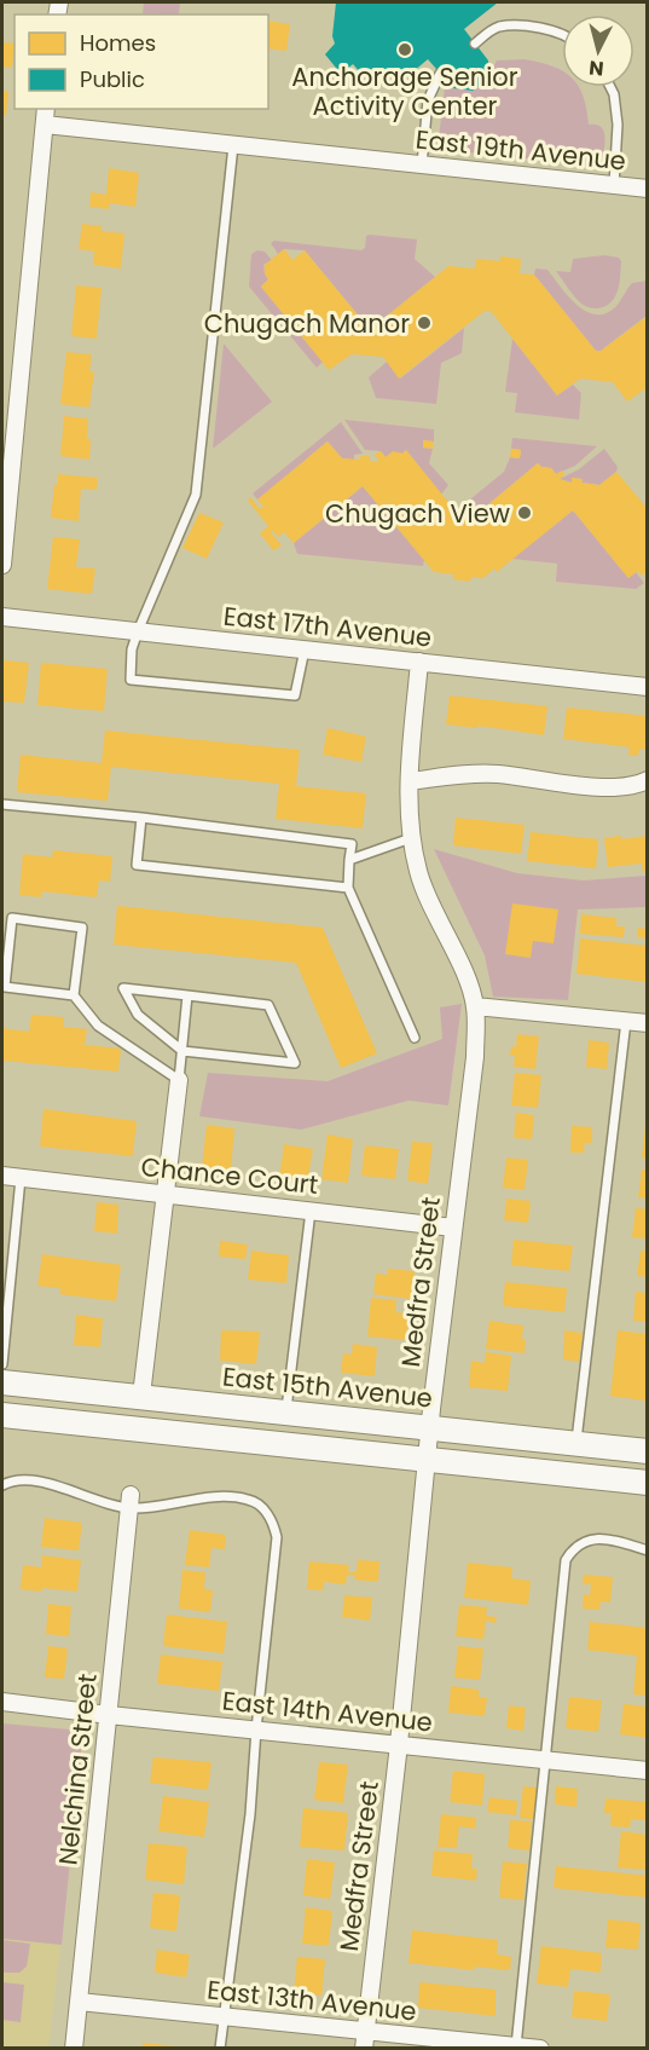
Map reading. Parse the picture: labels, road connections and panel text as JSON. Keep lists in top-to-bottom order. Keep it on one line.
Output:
{"streets":{"main road":["East 15th Avenue"],"street":["East 19th Avenue","East 17th Avenue","Chance Court","Medfra Street","East 14th Avenue","Nelchina Street","East 13th Avenue"]},"crossings":[["East 17th Avenue","Medfra Street"],["Chance Court","Medfra Street"],["Medfra Street","East 15th Avenue"],["Medfra Street","East 14th Avenue"],["Medfra Street","East 13th Avenue"],["East 14th Avenue","Nelchina Street"],["Nelchina Street","East 13th Avenue"]],"places":["Anchorage Senior Activity Center","Chugach Manor","Chugach View"],"legend":["Homes","Public"],"north":"bottom"}
